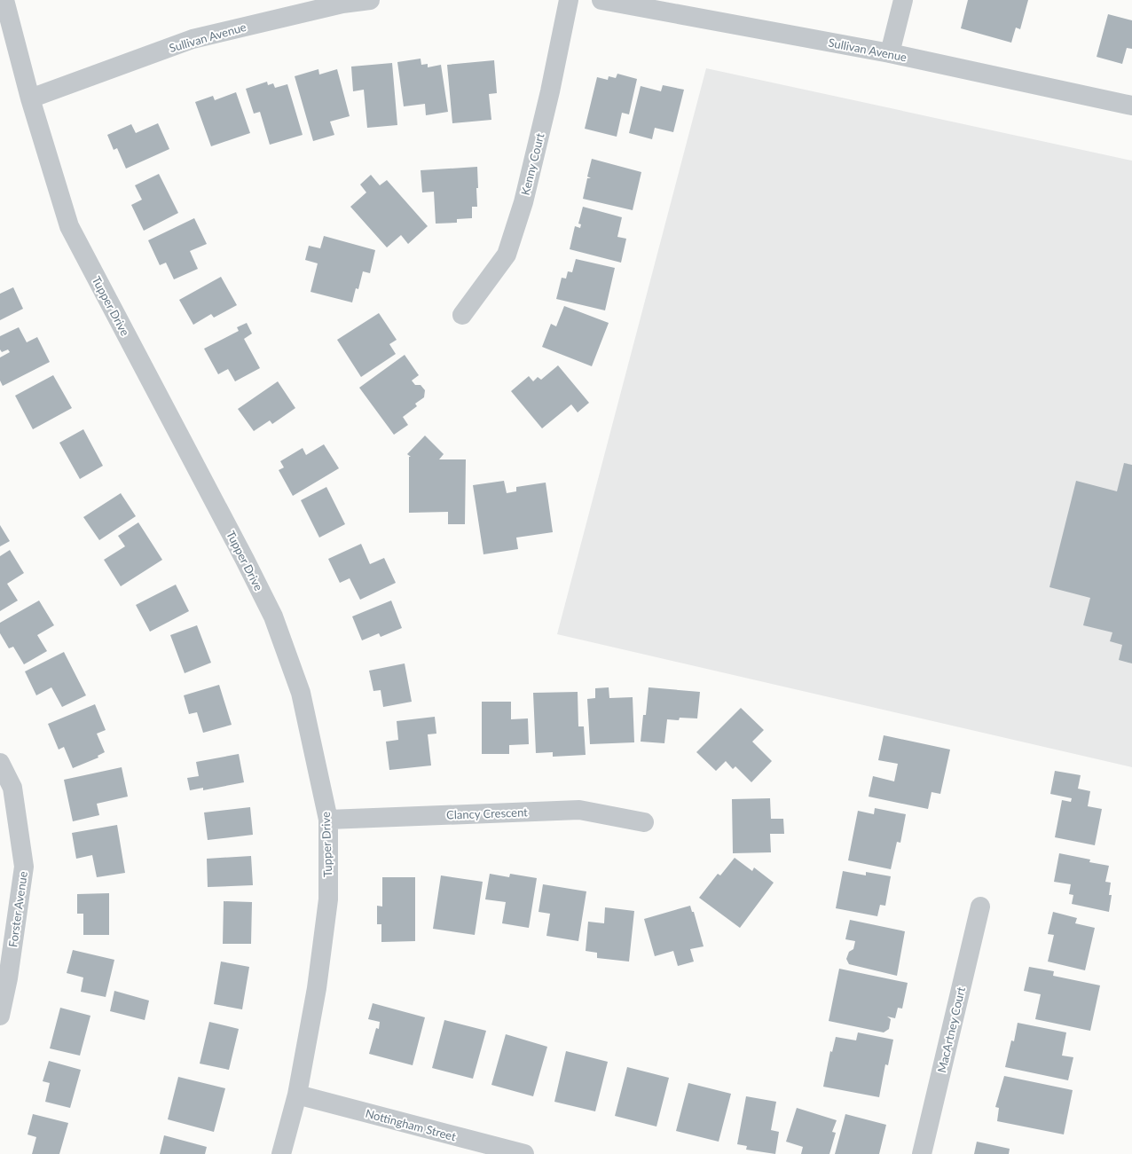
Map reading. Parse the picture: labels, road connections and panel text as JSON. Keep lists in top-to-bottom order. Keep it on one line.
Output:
{"streets":{"street":["Sullivan Avenue","Kenny Court","Tupper Drive","Clancy Crescent","Forster Avenue","MacArtney Court","Nottingham Street"]},"crossings":[["Sullivan Avenue","Tupper Drive"],["Tupper Drive","Clancy Crescent"],["Tupper Drive","Nottingham Street"]]}
